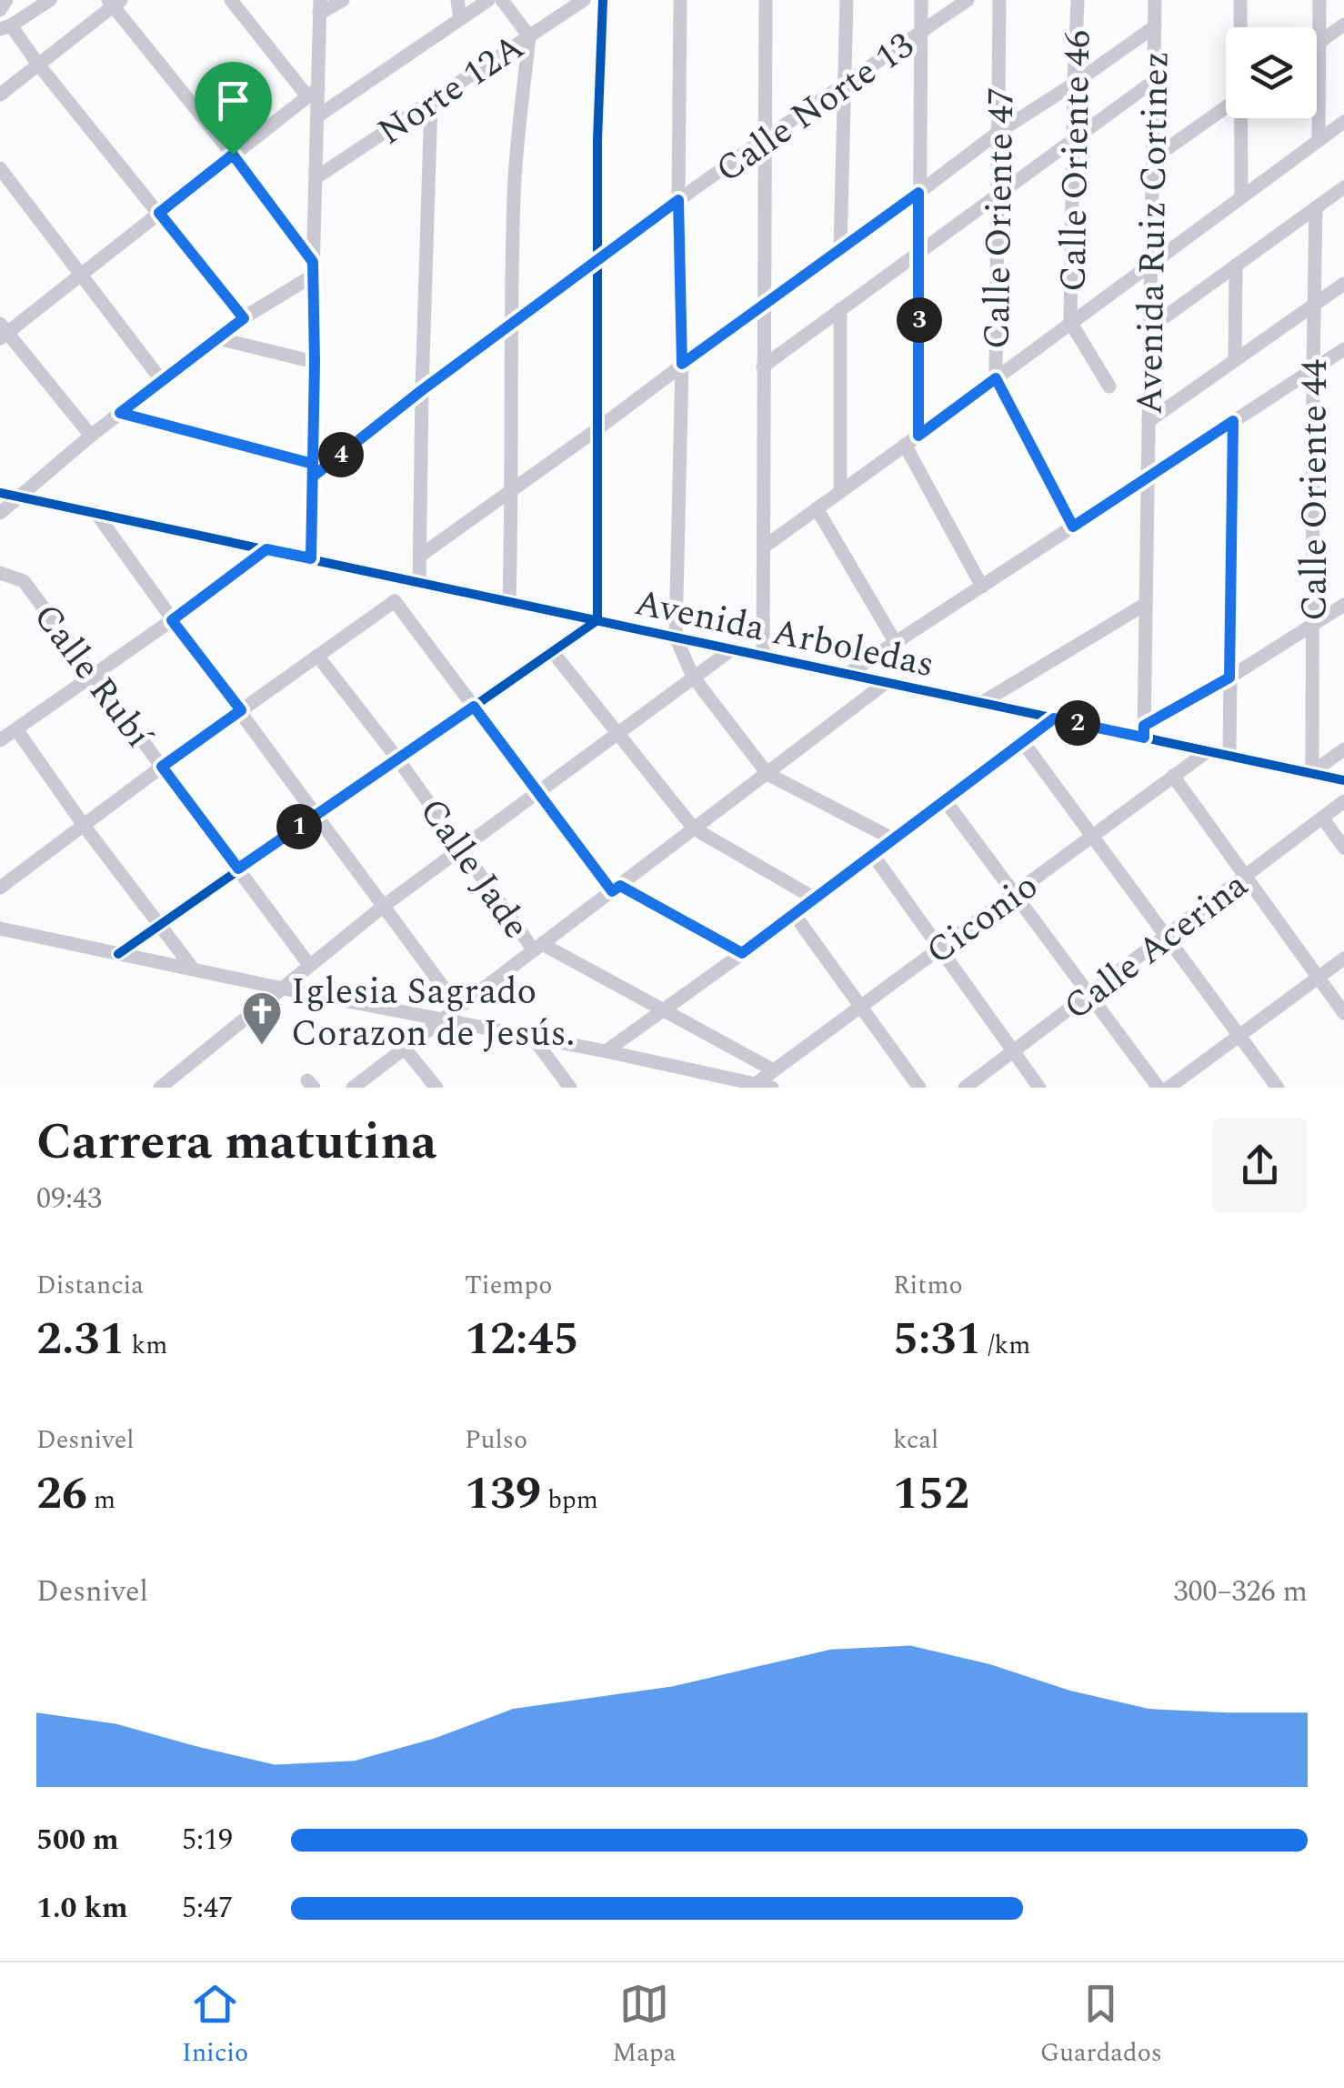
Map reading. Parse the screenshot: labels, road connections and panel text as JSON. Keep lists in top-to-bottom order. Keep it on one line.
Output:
{"streets":{"street":["Norte 12A","Calle Norte 13","Calle Oriente 46","Calle Oriente 47","Avenida Ruiz Cortinez","Calle Oriente 44","Avenida Arboledas","Calle Rubí","Calle Jade","Ciconio","Calle Acerina"]},"crossings":[["Avenida Ruiz Cortinez","Avenida Arboledas"],["Calle Oriente 44","Avenida Arboledas"],["Avenida Arboledas","Ciconio"],["Calle Jade","Ciconio"]],"places":{"church":["Iglesia Sagrado Corazon de Jesús."]},"page":{"pins":["3","4","2","1"],"heading":["Carrera matutina","09:43"],"stats":[["Distancia","2.31 km"],["Tiempo","12:45"],["Ritmo","5:31 /km"],["Desnivel","26 m"],["Pulso","139 bpm"],["kcal","152"]],"chart":["Desnivel","300–326 m"],"list":[{"name":"500 m","note":"5:19"},{"name":"1.0 km","note":"5:47"}],"tabs":["Inicio","Mapa","Guardados"]}}
